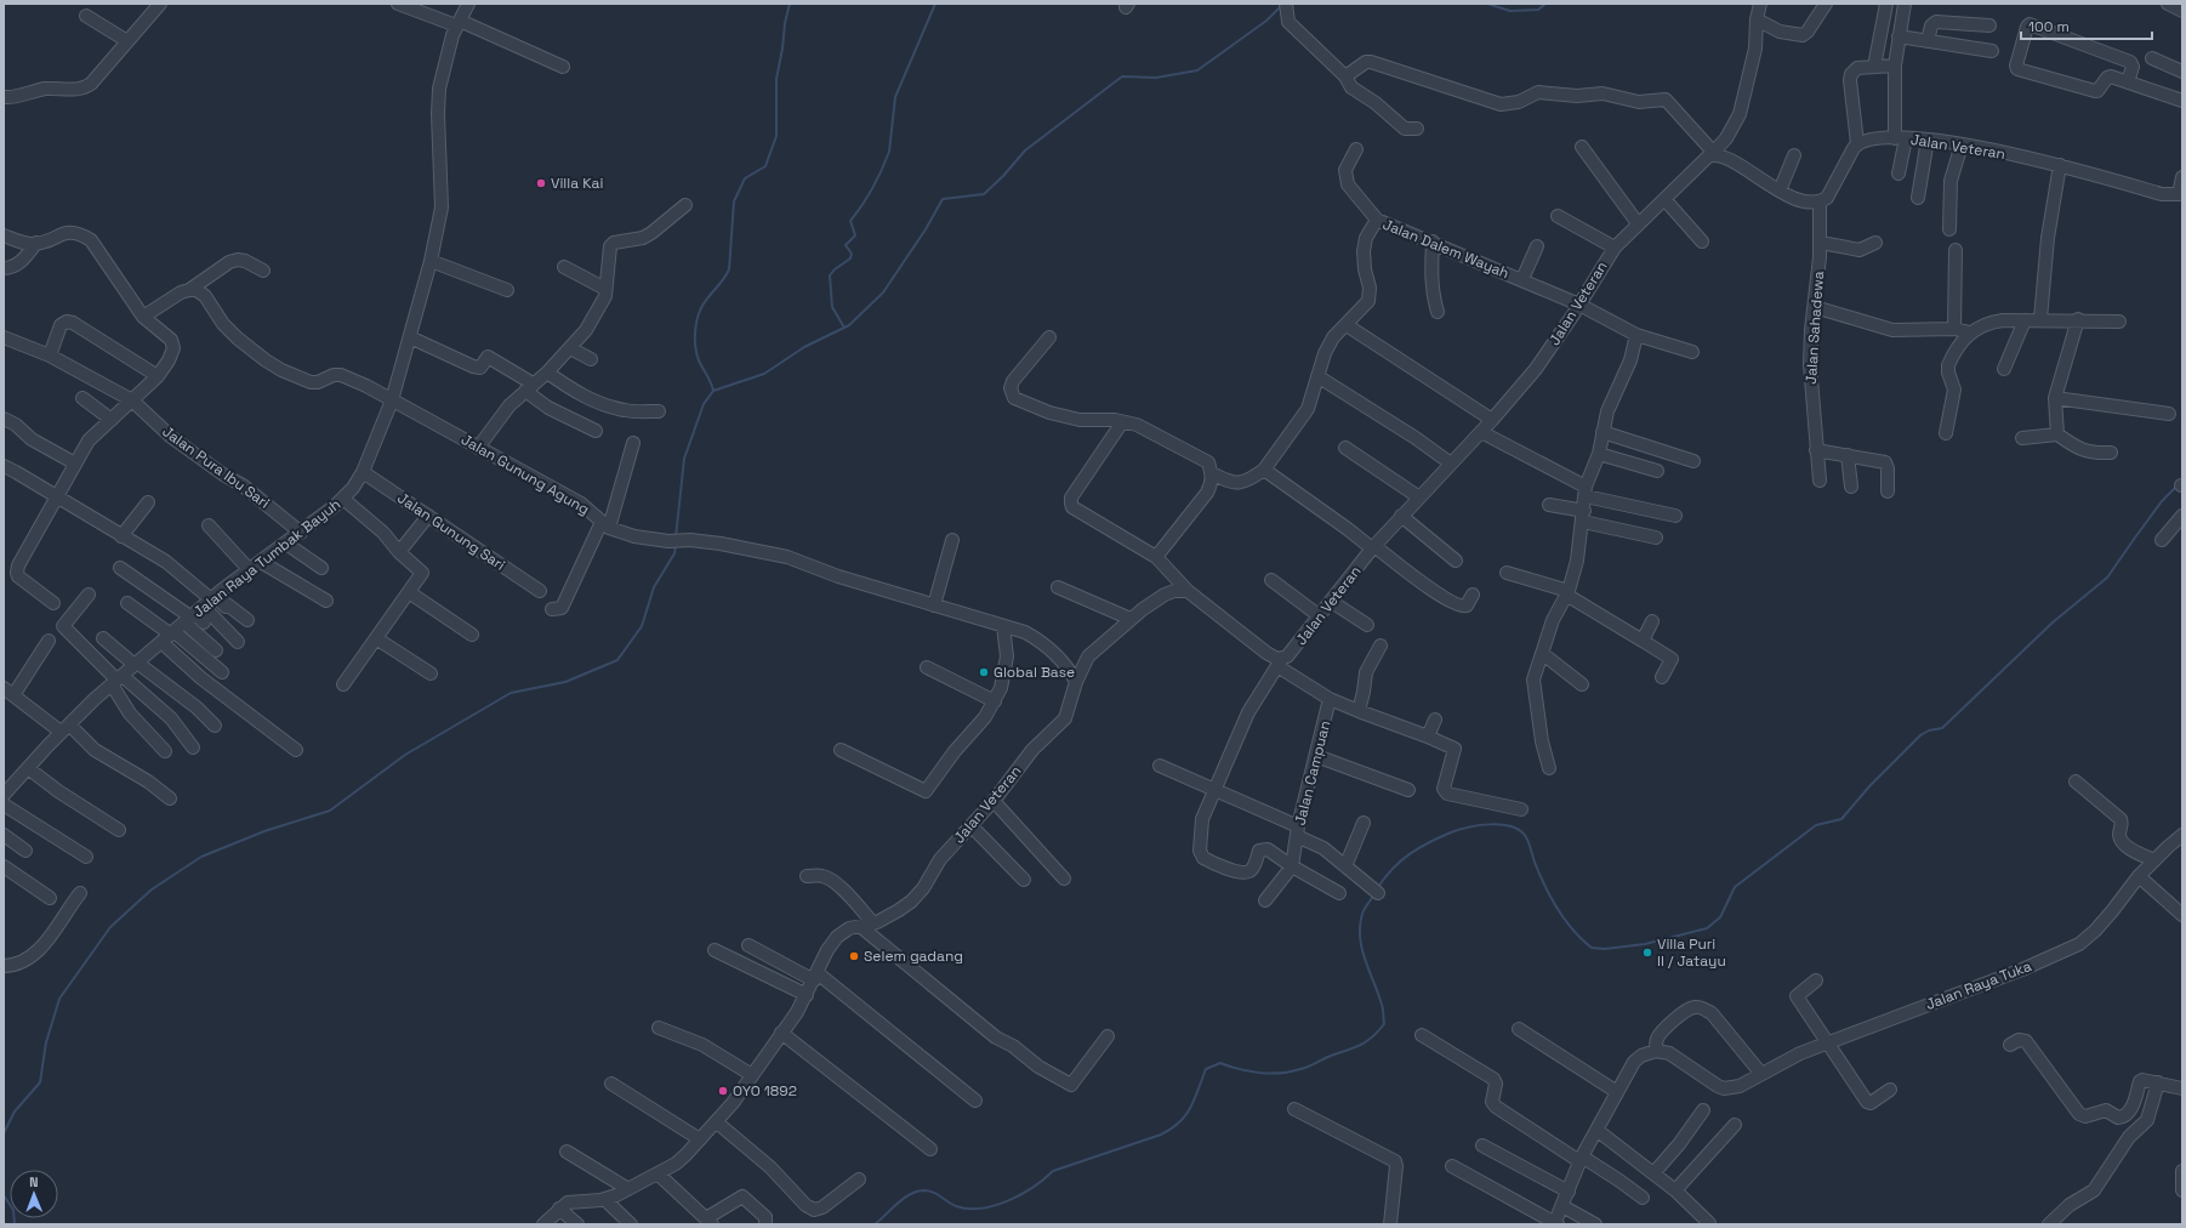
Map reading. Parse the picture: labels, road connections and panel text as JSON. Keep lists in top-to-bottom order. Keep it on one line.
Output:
{"streets":{"street":["Jalan Veteran","Jalan Dalem Wayah","Jalan Sahadewa","Jalan Pura Ibu Sari","Jalan Gunung Agung","Jalan Gunung Sari","Jalan Raya Tumbak Bayuh","Jalan Campuan","Jalan Raya Tuka"]},"crossings":[["Jalan Veteran","Jalan Dalem Wayah"],["Jalan Veteran","Jalan Campuan"],["Jalan Pura Ibu Sari","Jalan Raya Tumbak Bayuh"],["Jalan Gunung Agung","Jalan Raya Tumbak Bayuh"],["Jalan Gunung Sari","Jalan Raya Tumbak Bayuh"]],"places":["Villa Kai","Global Base","Villa Puri II / Jatayu","Selem gadang","OYO 1892"],"scale_bar":"100 m","north":"top"}
